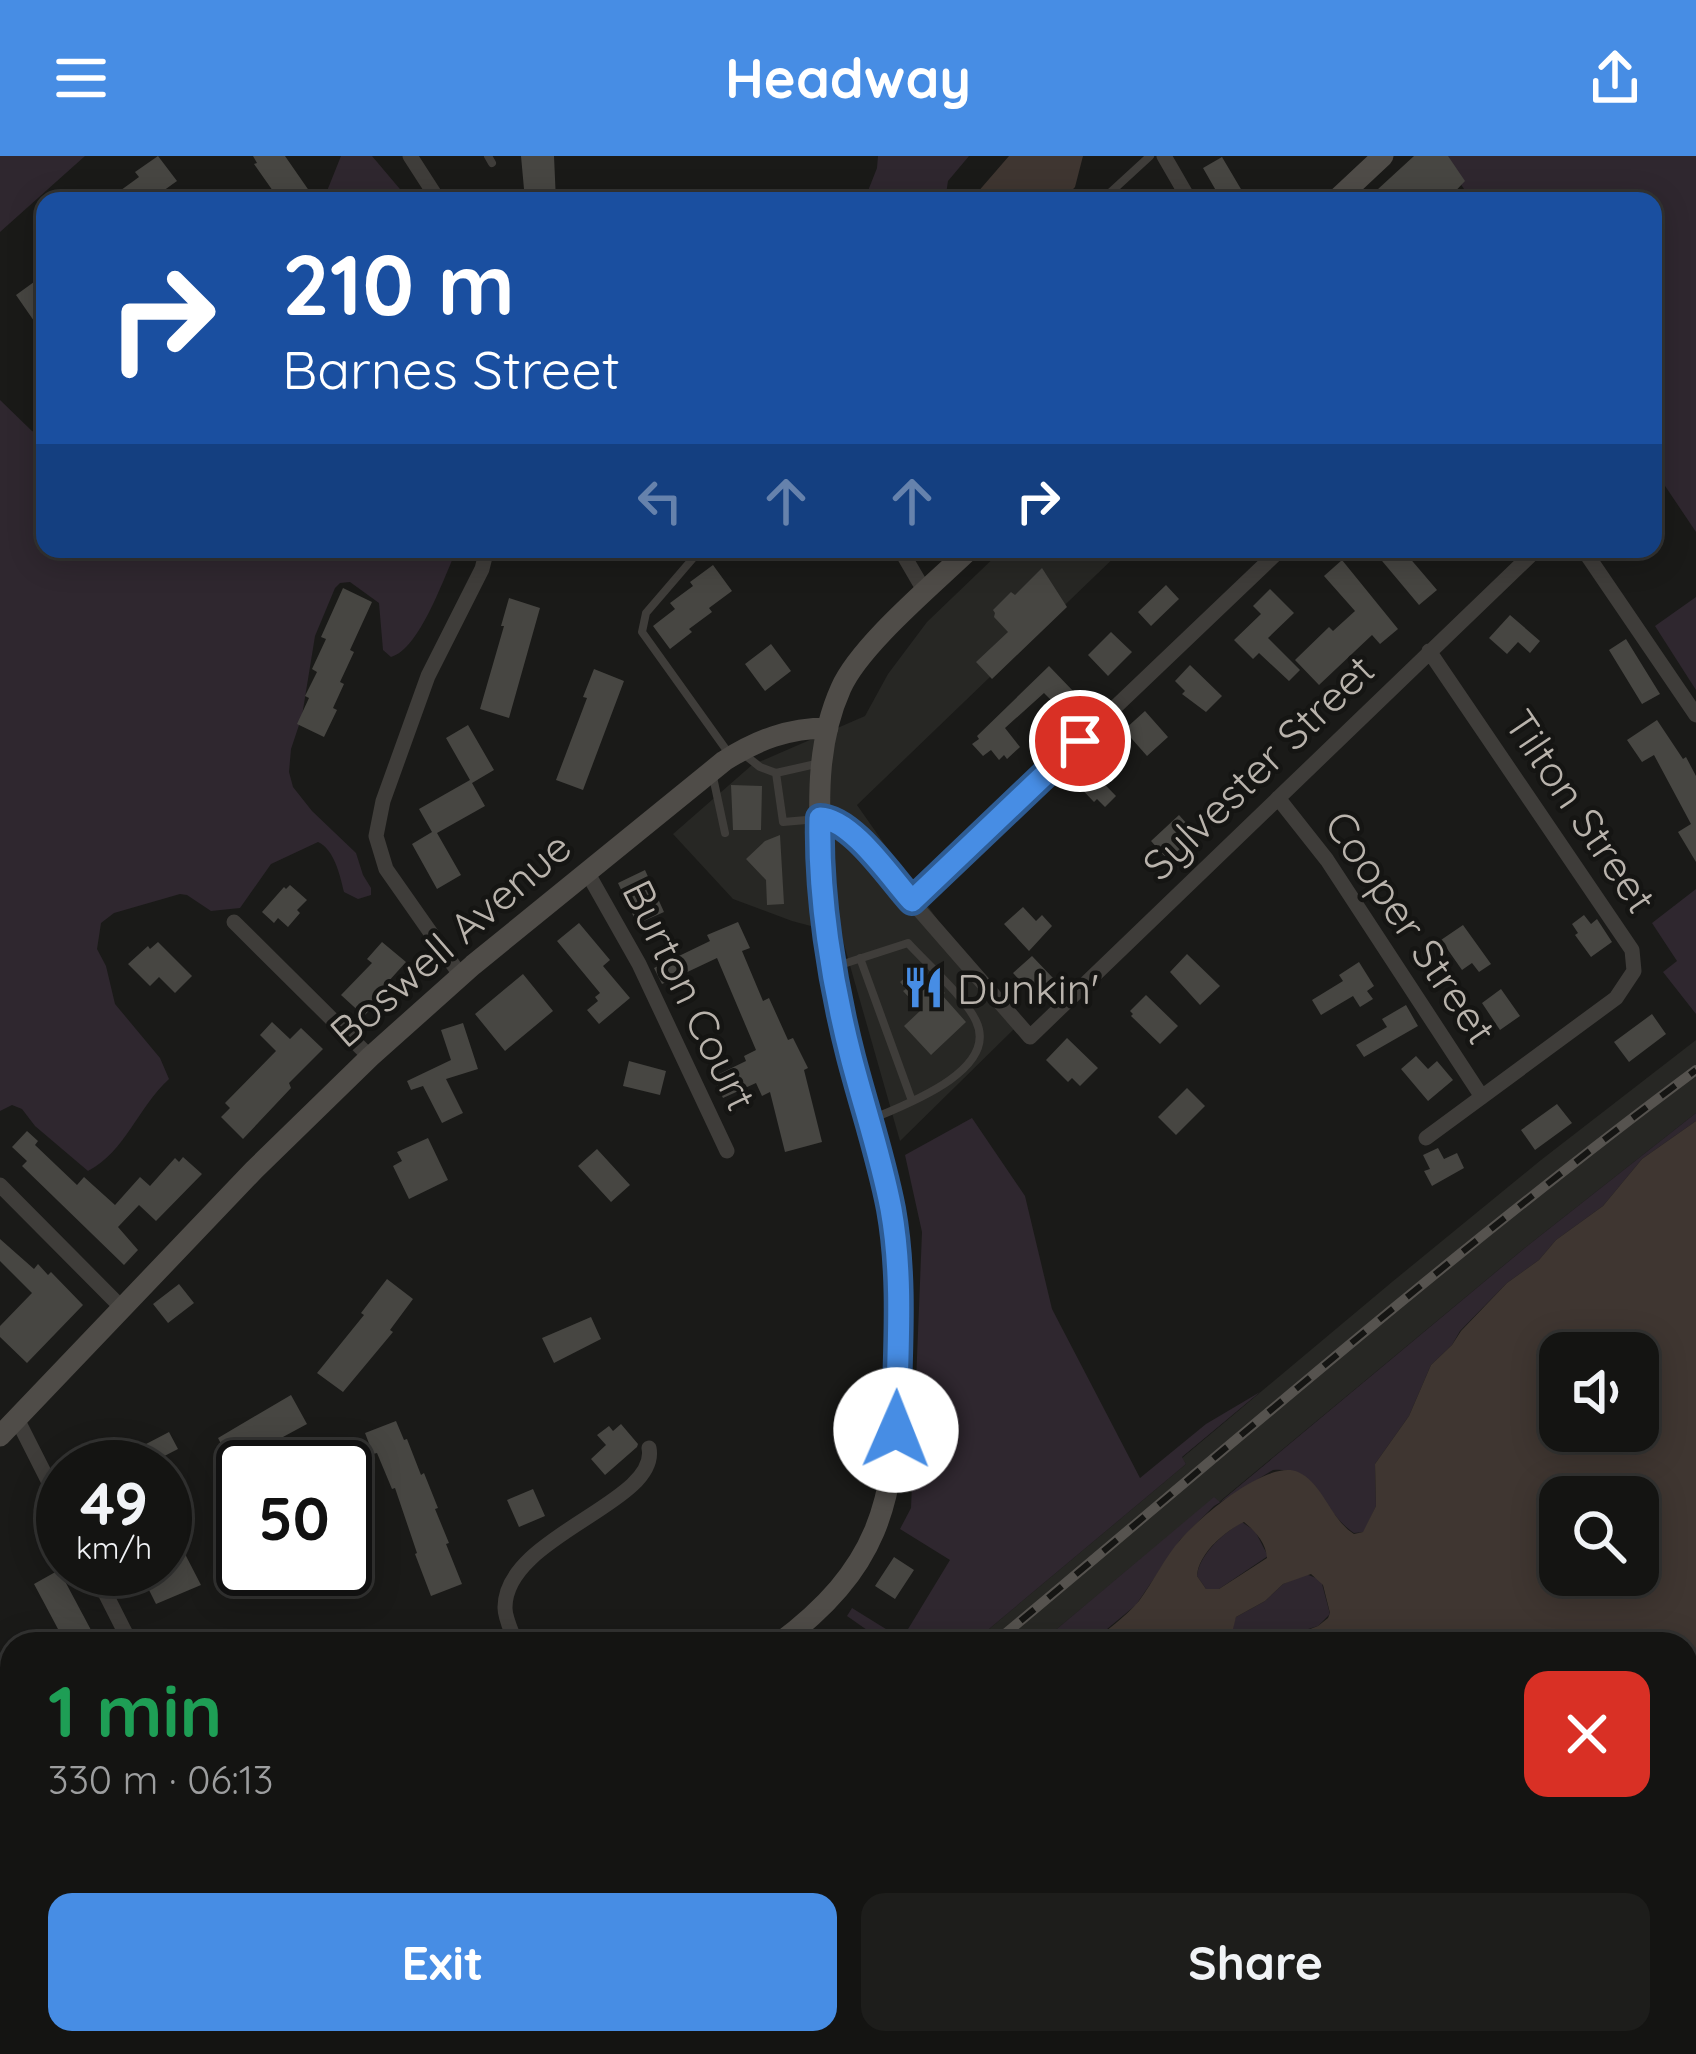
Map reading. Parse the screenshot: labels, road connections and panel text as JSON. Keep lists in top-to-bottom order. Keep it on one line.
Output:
{"streets":{"main road":["Boswell Avenue"],"street":["Sylvester Street","Tilton Street","Cooper Street","Burton Court"]},"crossings":[["Sylvester Street","Tilton Street"],["Sylvester Street","Cooper Street"],["Tilton Street","Cooper Street"],["Boswell Avenue","Burton Court"]],"places":{"restaurant":["Dunkin'"]},"page":{"header":"Headway","turn":["210 m","Barnes Street"],"speed":"49 km/h","limit":"50","heading":["1 min","330 m · 06:13"],"buttons":["Exit","Share"]}}
